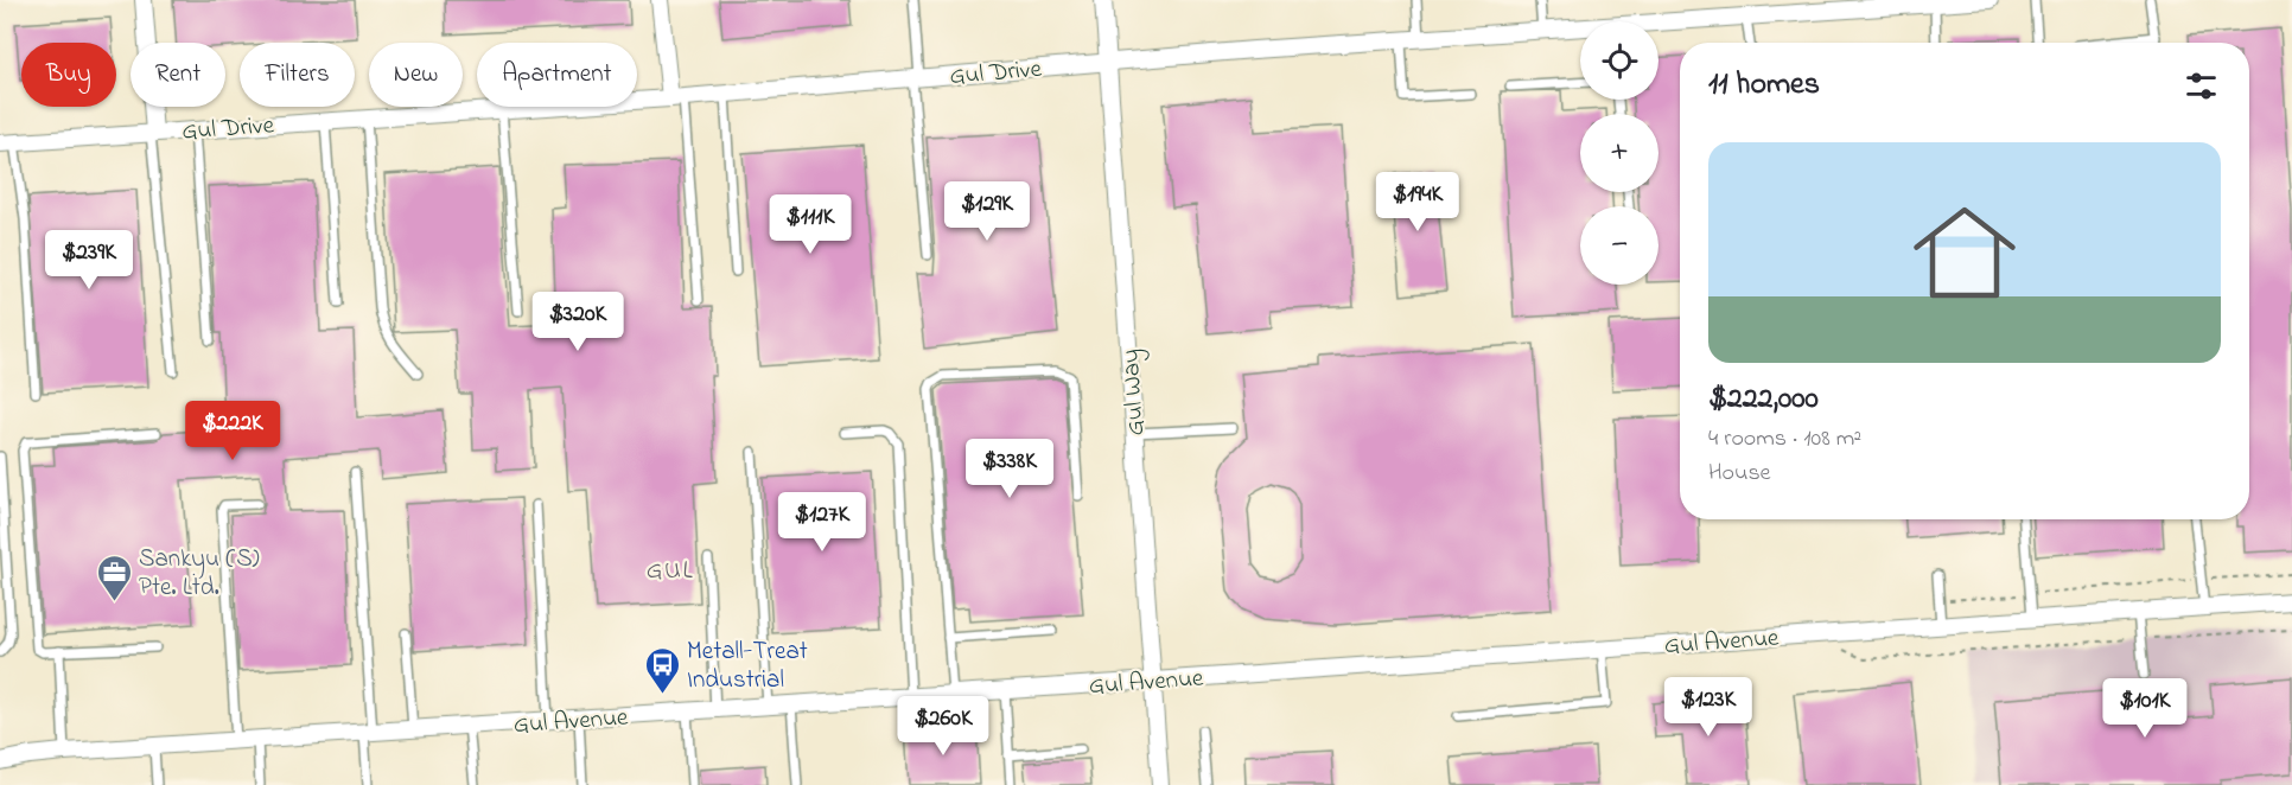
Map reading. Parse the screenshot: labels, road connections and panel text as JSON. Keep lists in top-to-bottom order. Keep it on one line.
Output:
{"streets":{"street":["Gul Drive","Gul Way","Gul Avenue"]},"crossings":[["Gul Drive","Gul Way"],["Gul Way","Gul Avenue"]],"districts":["GUL"],"places":{"office":["Sankyu (S) Pte. Ltd."],"bus stop":["Metall-Treat Industrial"]},"page":{"map_buttons":["+","−"],"chip":["Buy","Rent","Filters","New","Apartment"],"heading":"11 homes","list":[{"name":"$222,000","note":"4 rooms · 108 m² · House"}],"price":["$194K","$129K","$111K","$239K","$320K","$222K","$338K","$127K","$123K","$101K","$260K"]}}
